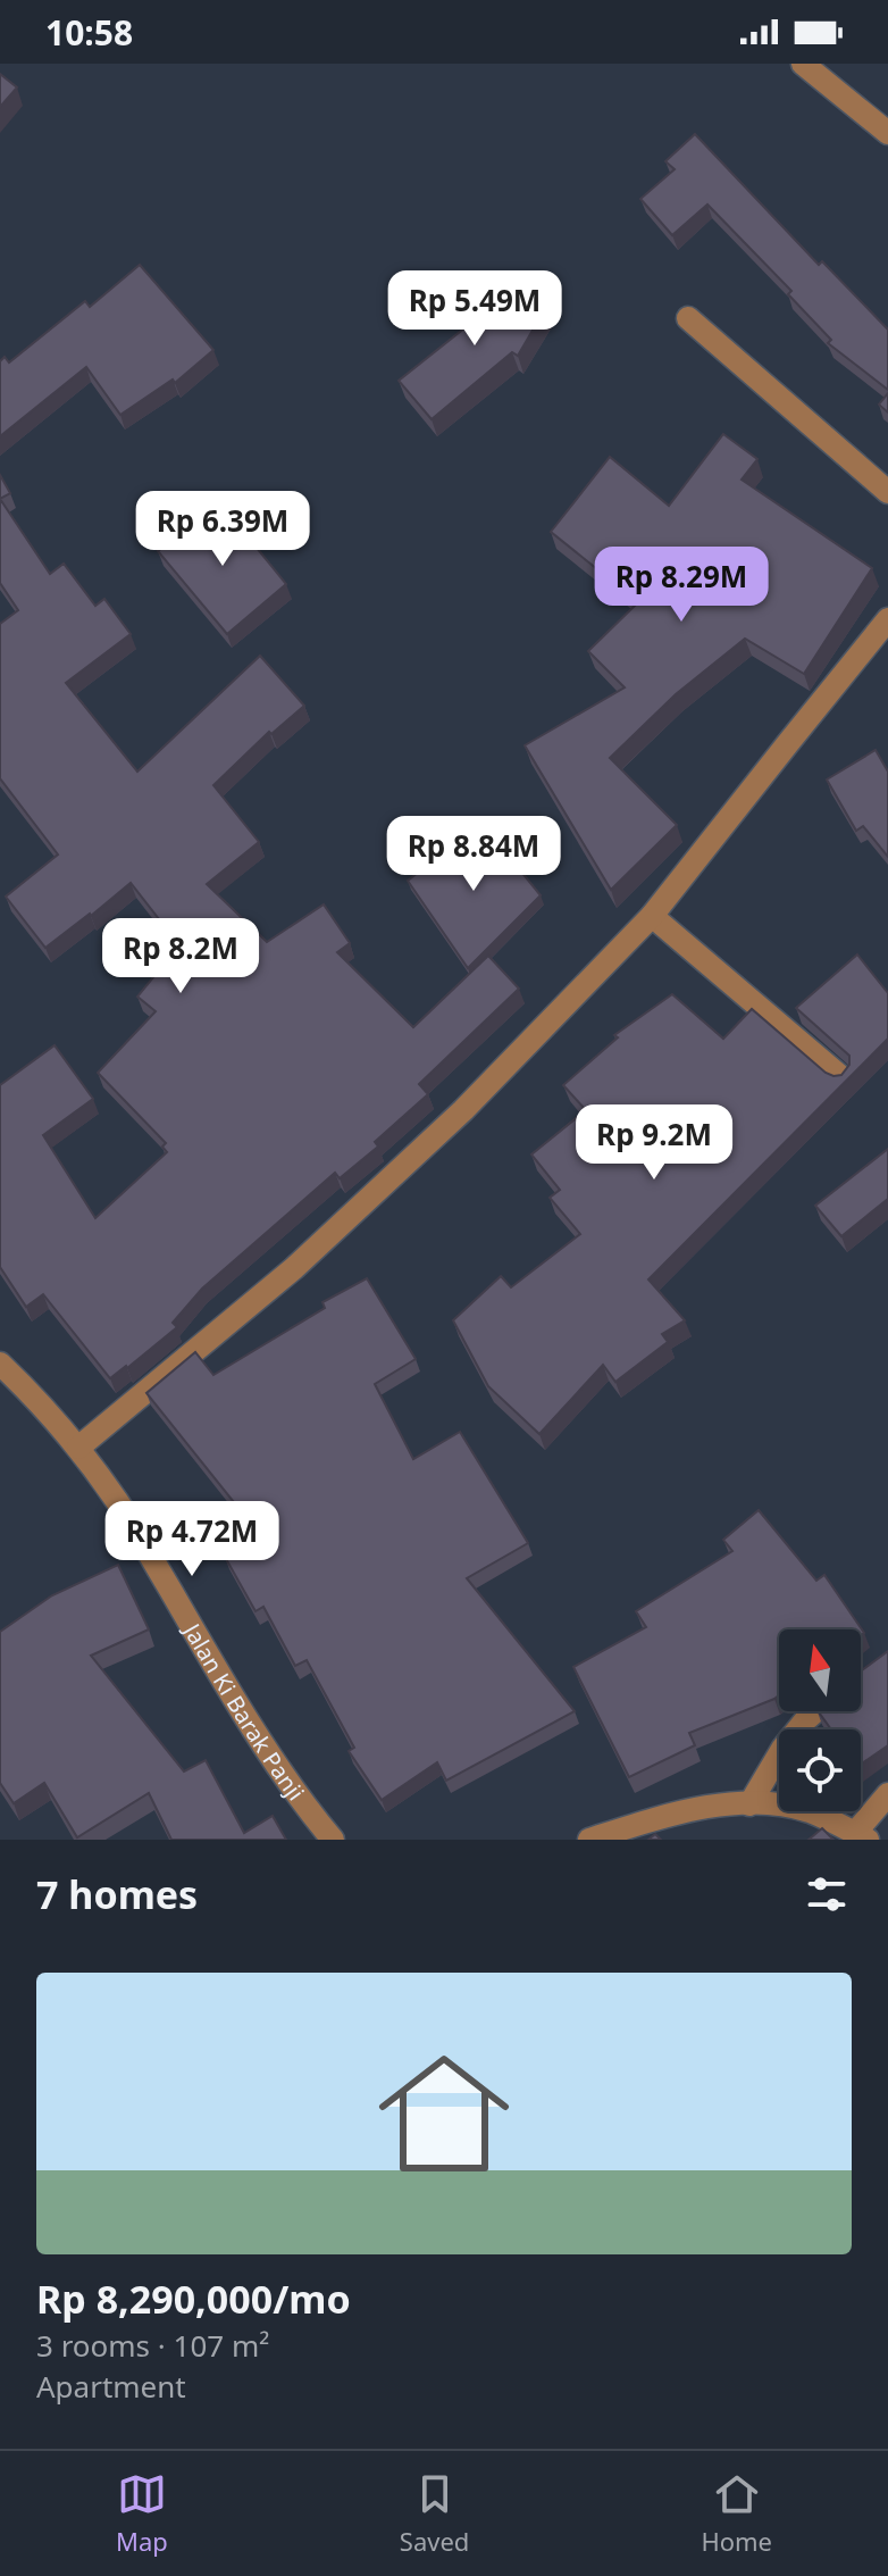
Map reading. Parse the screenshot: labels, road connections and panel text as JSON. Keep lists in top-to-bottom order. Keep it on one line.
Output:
{"streets":{"street":["Jalan Ki Barak Panji"]},"north":"top","page":{"status":"10:58","price":["Rp 5.49M","Rp 6.39M","Rp 8.29M","Rp 8.84M","Rp 8.2M","Rp 9.2M","Rp 4.72M"],"heading":"7 homes","list":[{"name":"Rp 8,290,000/mo","note":"3 rooms · 107 m² · Apartment"}],"tabs":["Map","Saved","Home"]}}
